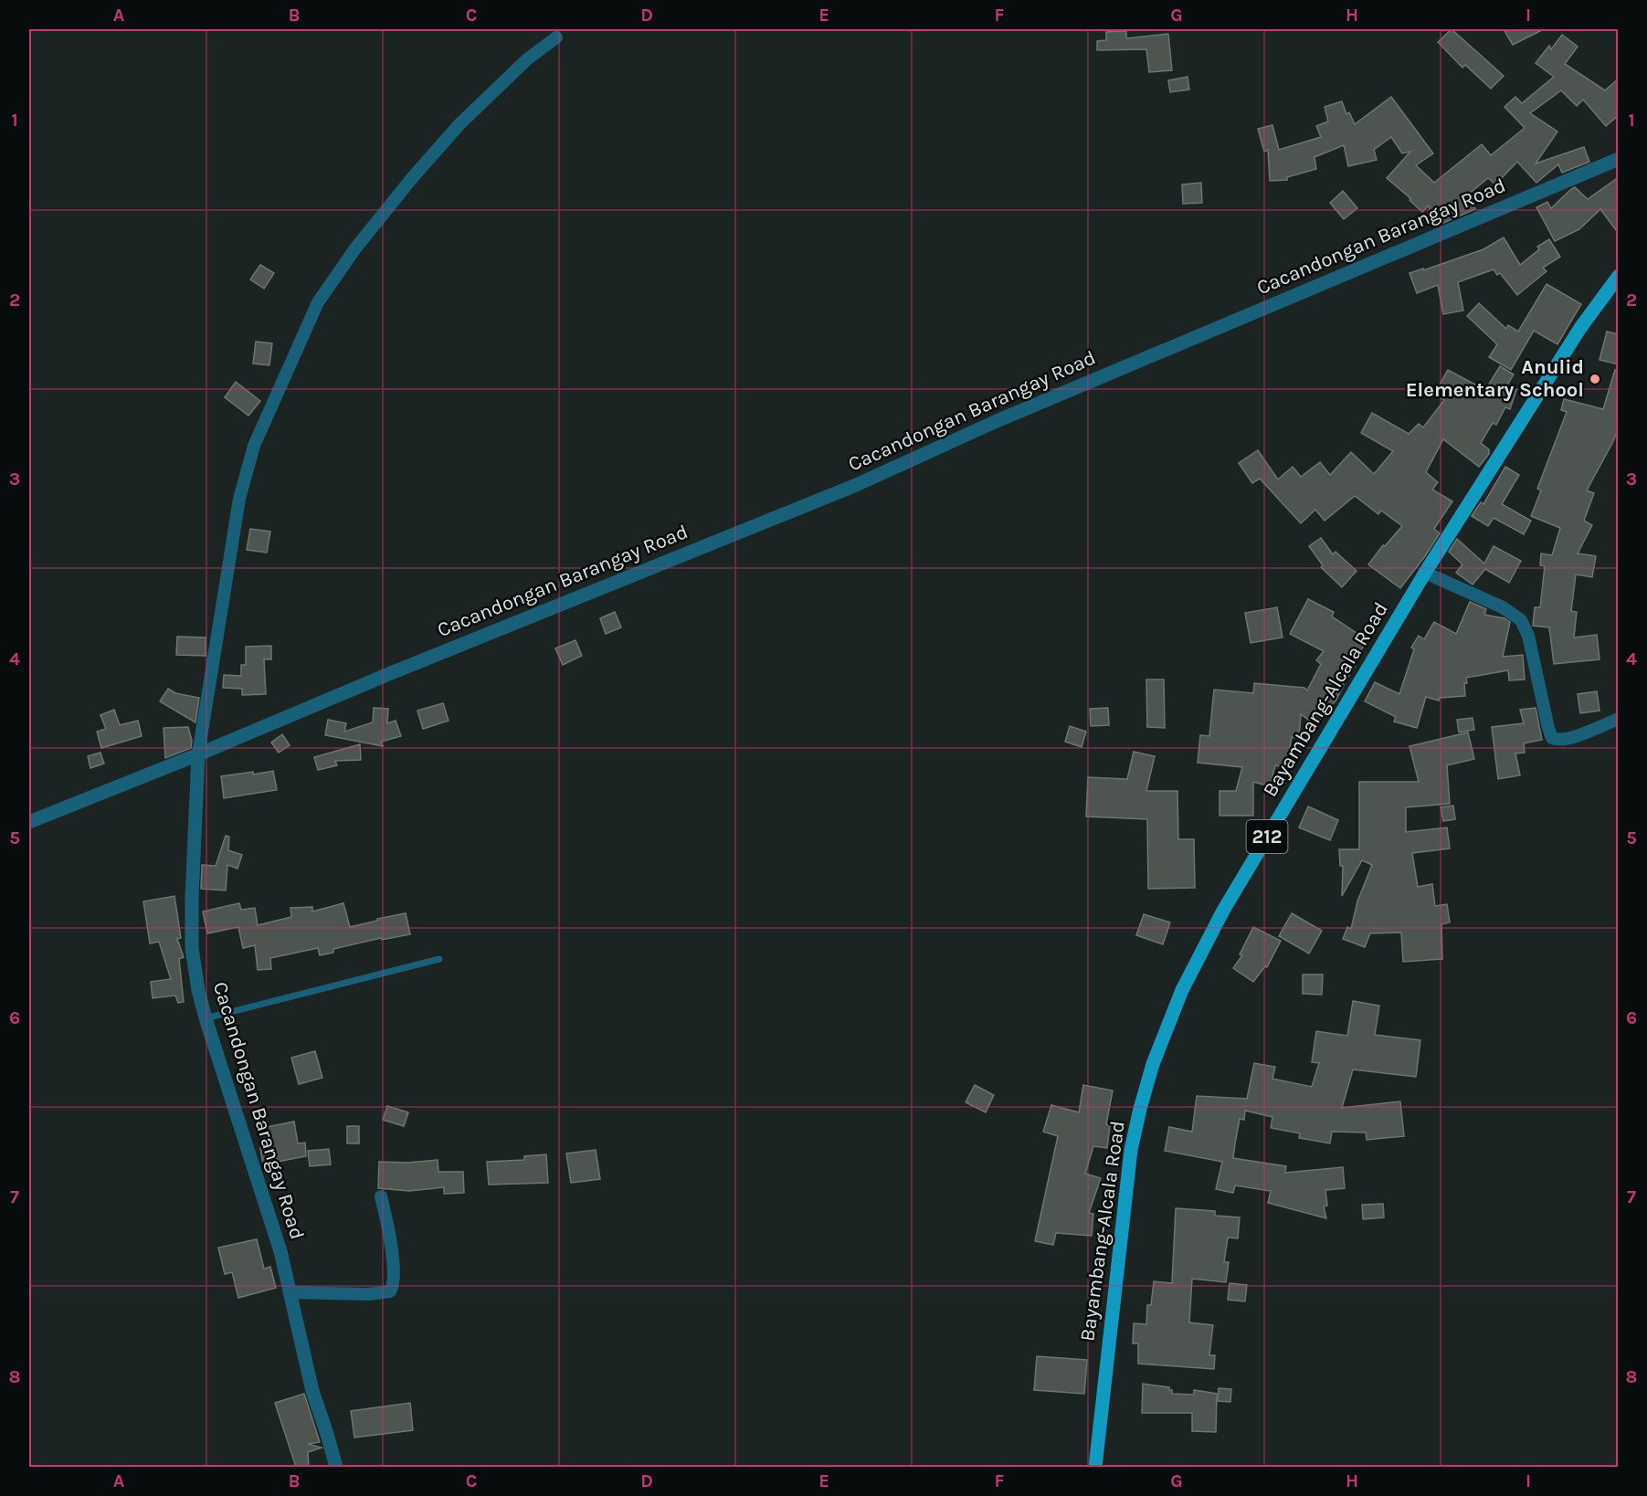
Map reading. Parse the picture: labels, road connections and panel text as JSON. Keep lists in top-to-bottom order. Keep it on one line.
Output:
{"streets":{"main road":["Bayambang-Alcala Road","212"],"street":["Cacandongan Barangay Road"]},"places":["Anulid Elementary School"],"grid":{"columns":["A","B","C","D","E","F","G","H","I"],"rows":["1","2","3","4","5","6","7","8"]}}
